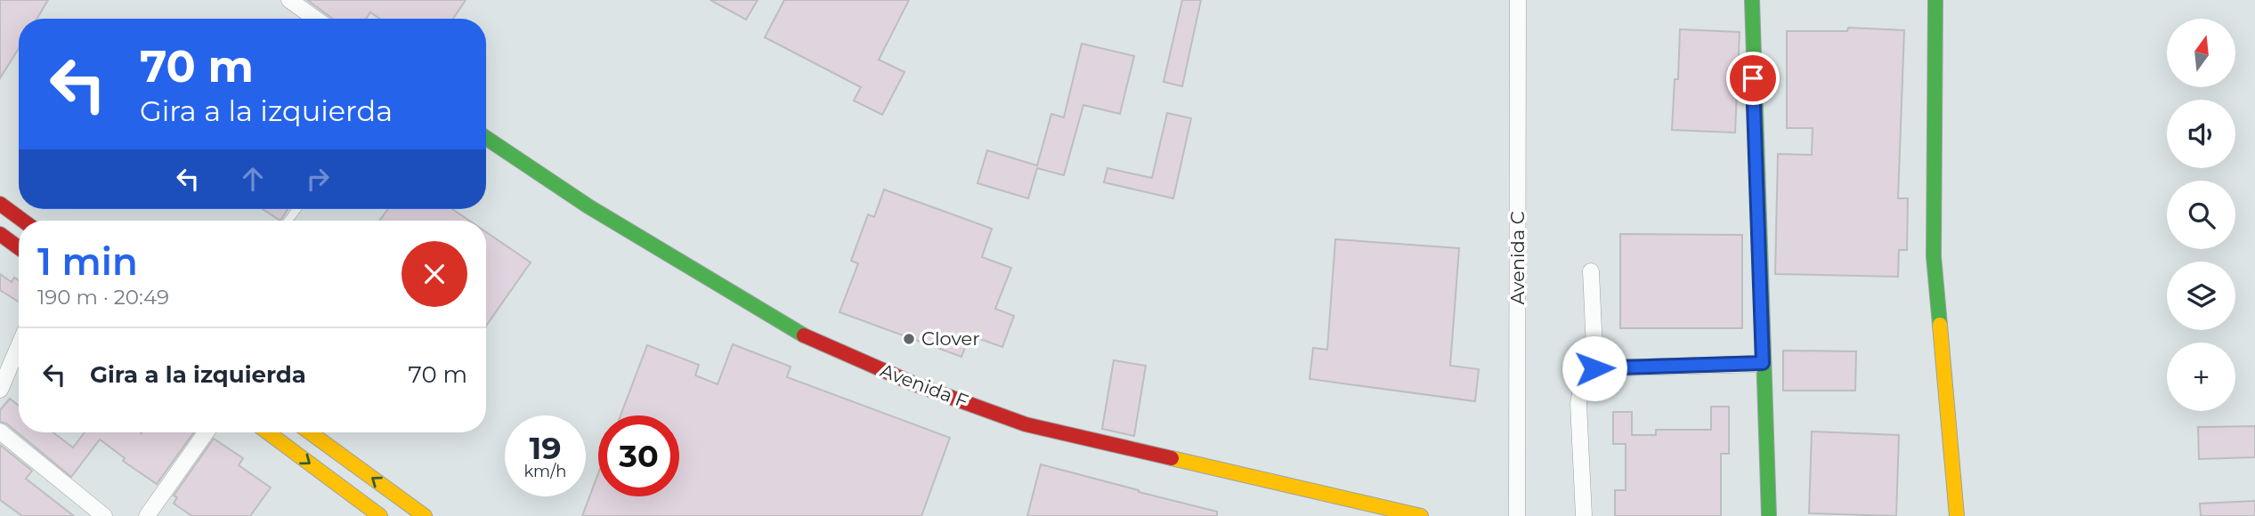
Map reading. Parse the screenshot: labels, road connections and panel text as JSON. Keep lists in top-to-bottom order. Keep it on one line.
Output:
{"streets":{"street":["Avenida C","Avenida F"]},"places":["Clover"],"north":"top","page":{"map_buttons":"+","turn":["70 m","Gira a la izquierda"],"heading":["1 min","190 m · 20:49"],"list":[{"name":"Gira a la izquierda","value":"70 m"}],"speed":"19 km/h","limit":"30"}}
